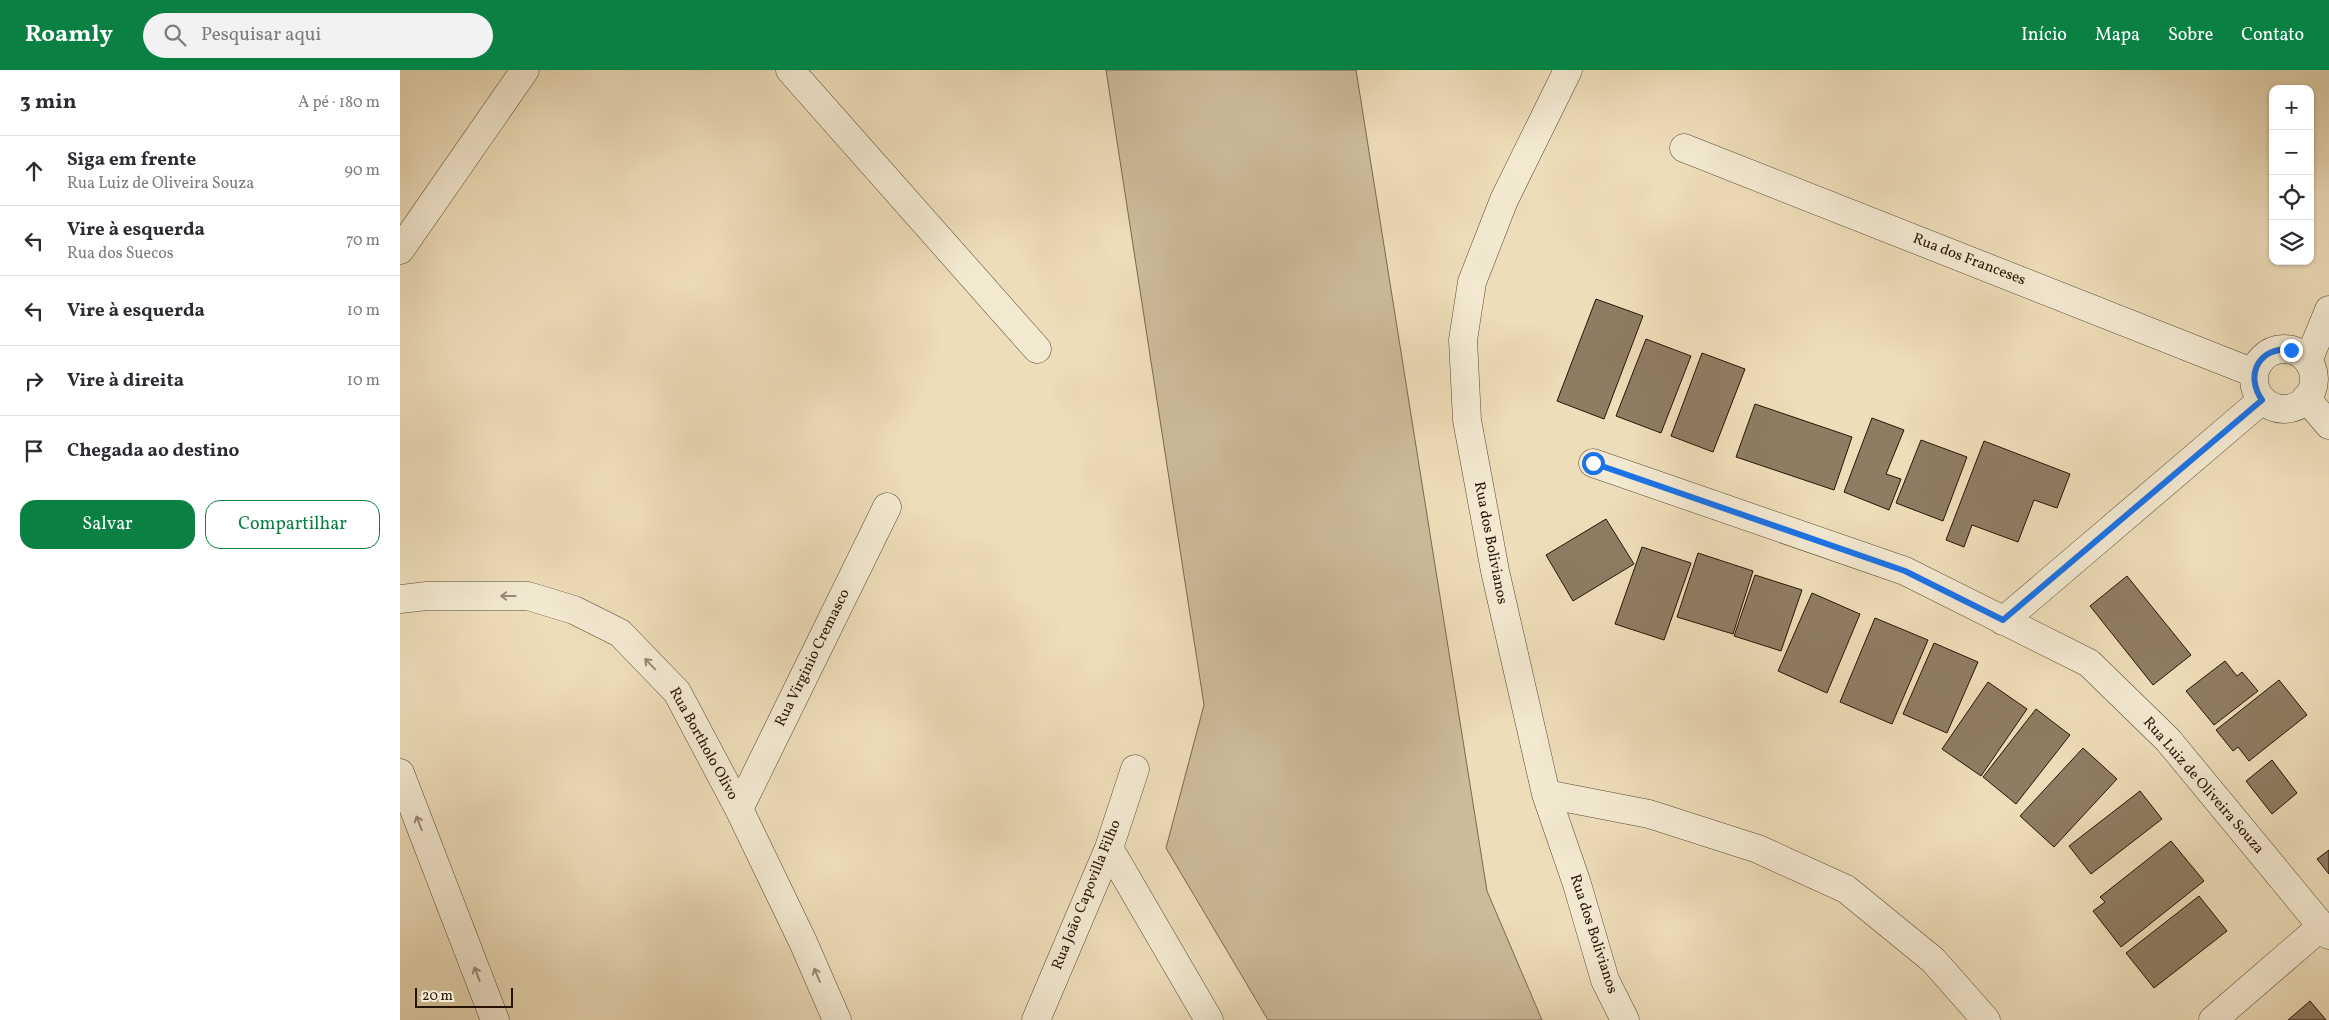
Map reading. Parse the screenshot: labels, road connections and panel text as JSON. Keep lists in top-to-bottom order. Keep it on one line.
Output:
{"streets":{"street":["Rua dos Franceses","Rua dos Bolivianos","Rua Virginio Cremasco","Rua Bortholo Olivo","Rua Luiz de Oliveira Souza","Rua João Capovilla Filho"]},"crossings":[["Rua Virginio Cremasco","Rua Bortholo Olivo"]],"one_way":["Rua Bortholo Olivo"],"scale_bar":"20 m","page":{"header":"Roamly","search":"Pesquisar aqui","nav":["Início","Mapa","Sobre","Contato"],"heading":["3 min","A pé · 180 m"],"map_buttons":["+","−"],"list":[["Siga em frente","Rua Luiz de Oliveira Souza","90 m"],["Vire à esquerda","Rua dos Suecos","70 m"],["Vire à esquerda","10 m"],["Vire à direita","10 m"],"Chegada ao destino"],"buttons":["Salvar","Compartilhar"],"scale":"20 m"}}
